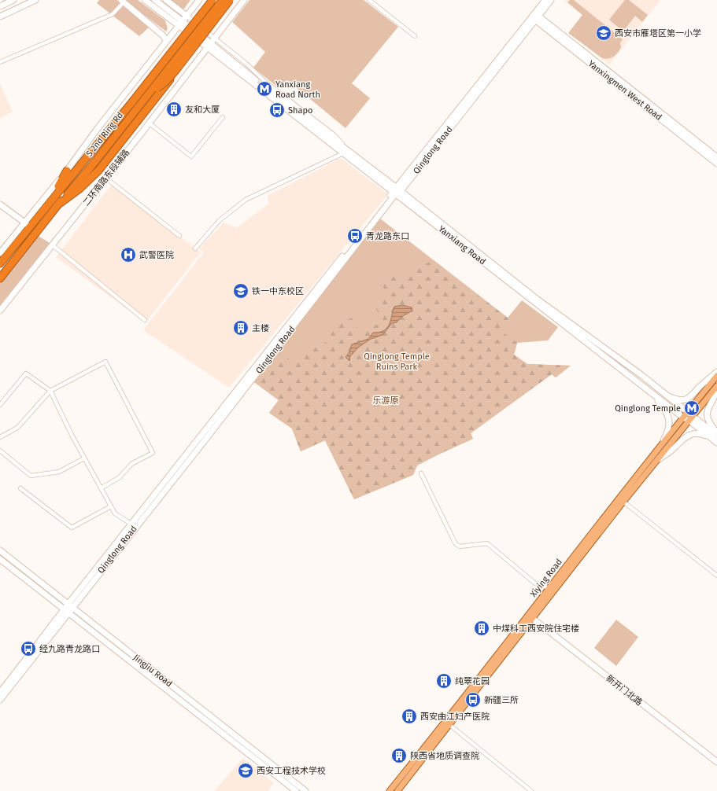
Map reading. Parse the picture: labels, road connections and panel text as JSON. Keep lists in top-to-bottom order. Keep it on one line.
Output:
{"streets":{"highway":["S 2nd Ring Rd"],"main road":["Xiying Road"],"street":["Yanxingmen West Road","Qinglong Road","二环南路东段辅路","Yanxiang Road","Jingjiu Road","新开门北路"]},"crossings":[["Yanxingmen West Road","Qinglong Road"],["Qinglong Road","Yanxiang Road"],["Qinglong Road","Jingjiu Road"],["二环南路东段辅路","Yanxiang Road"],["Yanxiang Road","Xiying Road"],["Xiying Road","新开门北路"]],"parks":["Qinglong Temple Ruins Park","乐游原"],"places":{"school or university":["西安市雁塔区第一小学","铁一中东校区","西安工程技术学校"],"metro station":["Yanxiang Road North","Qinglong Temple"],"building":["友和大厦","主楼","中煤科工西安院住宅楼","纯翠花园","西安曲江妇产医院","陕西省地质调查院"],"bus stop":["Shapo","青龙路东口","经九路青龙路口","新疆三所"],"hospital":["武警医院"]}}
